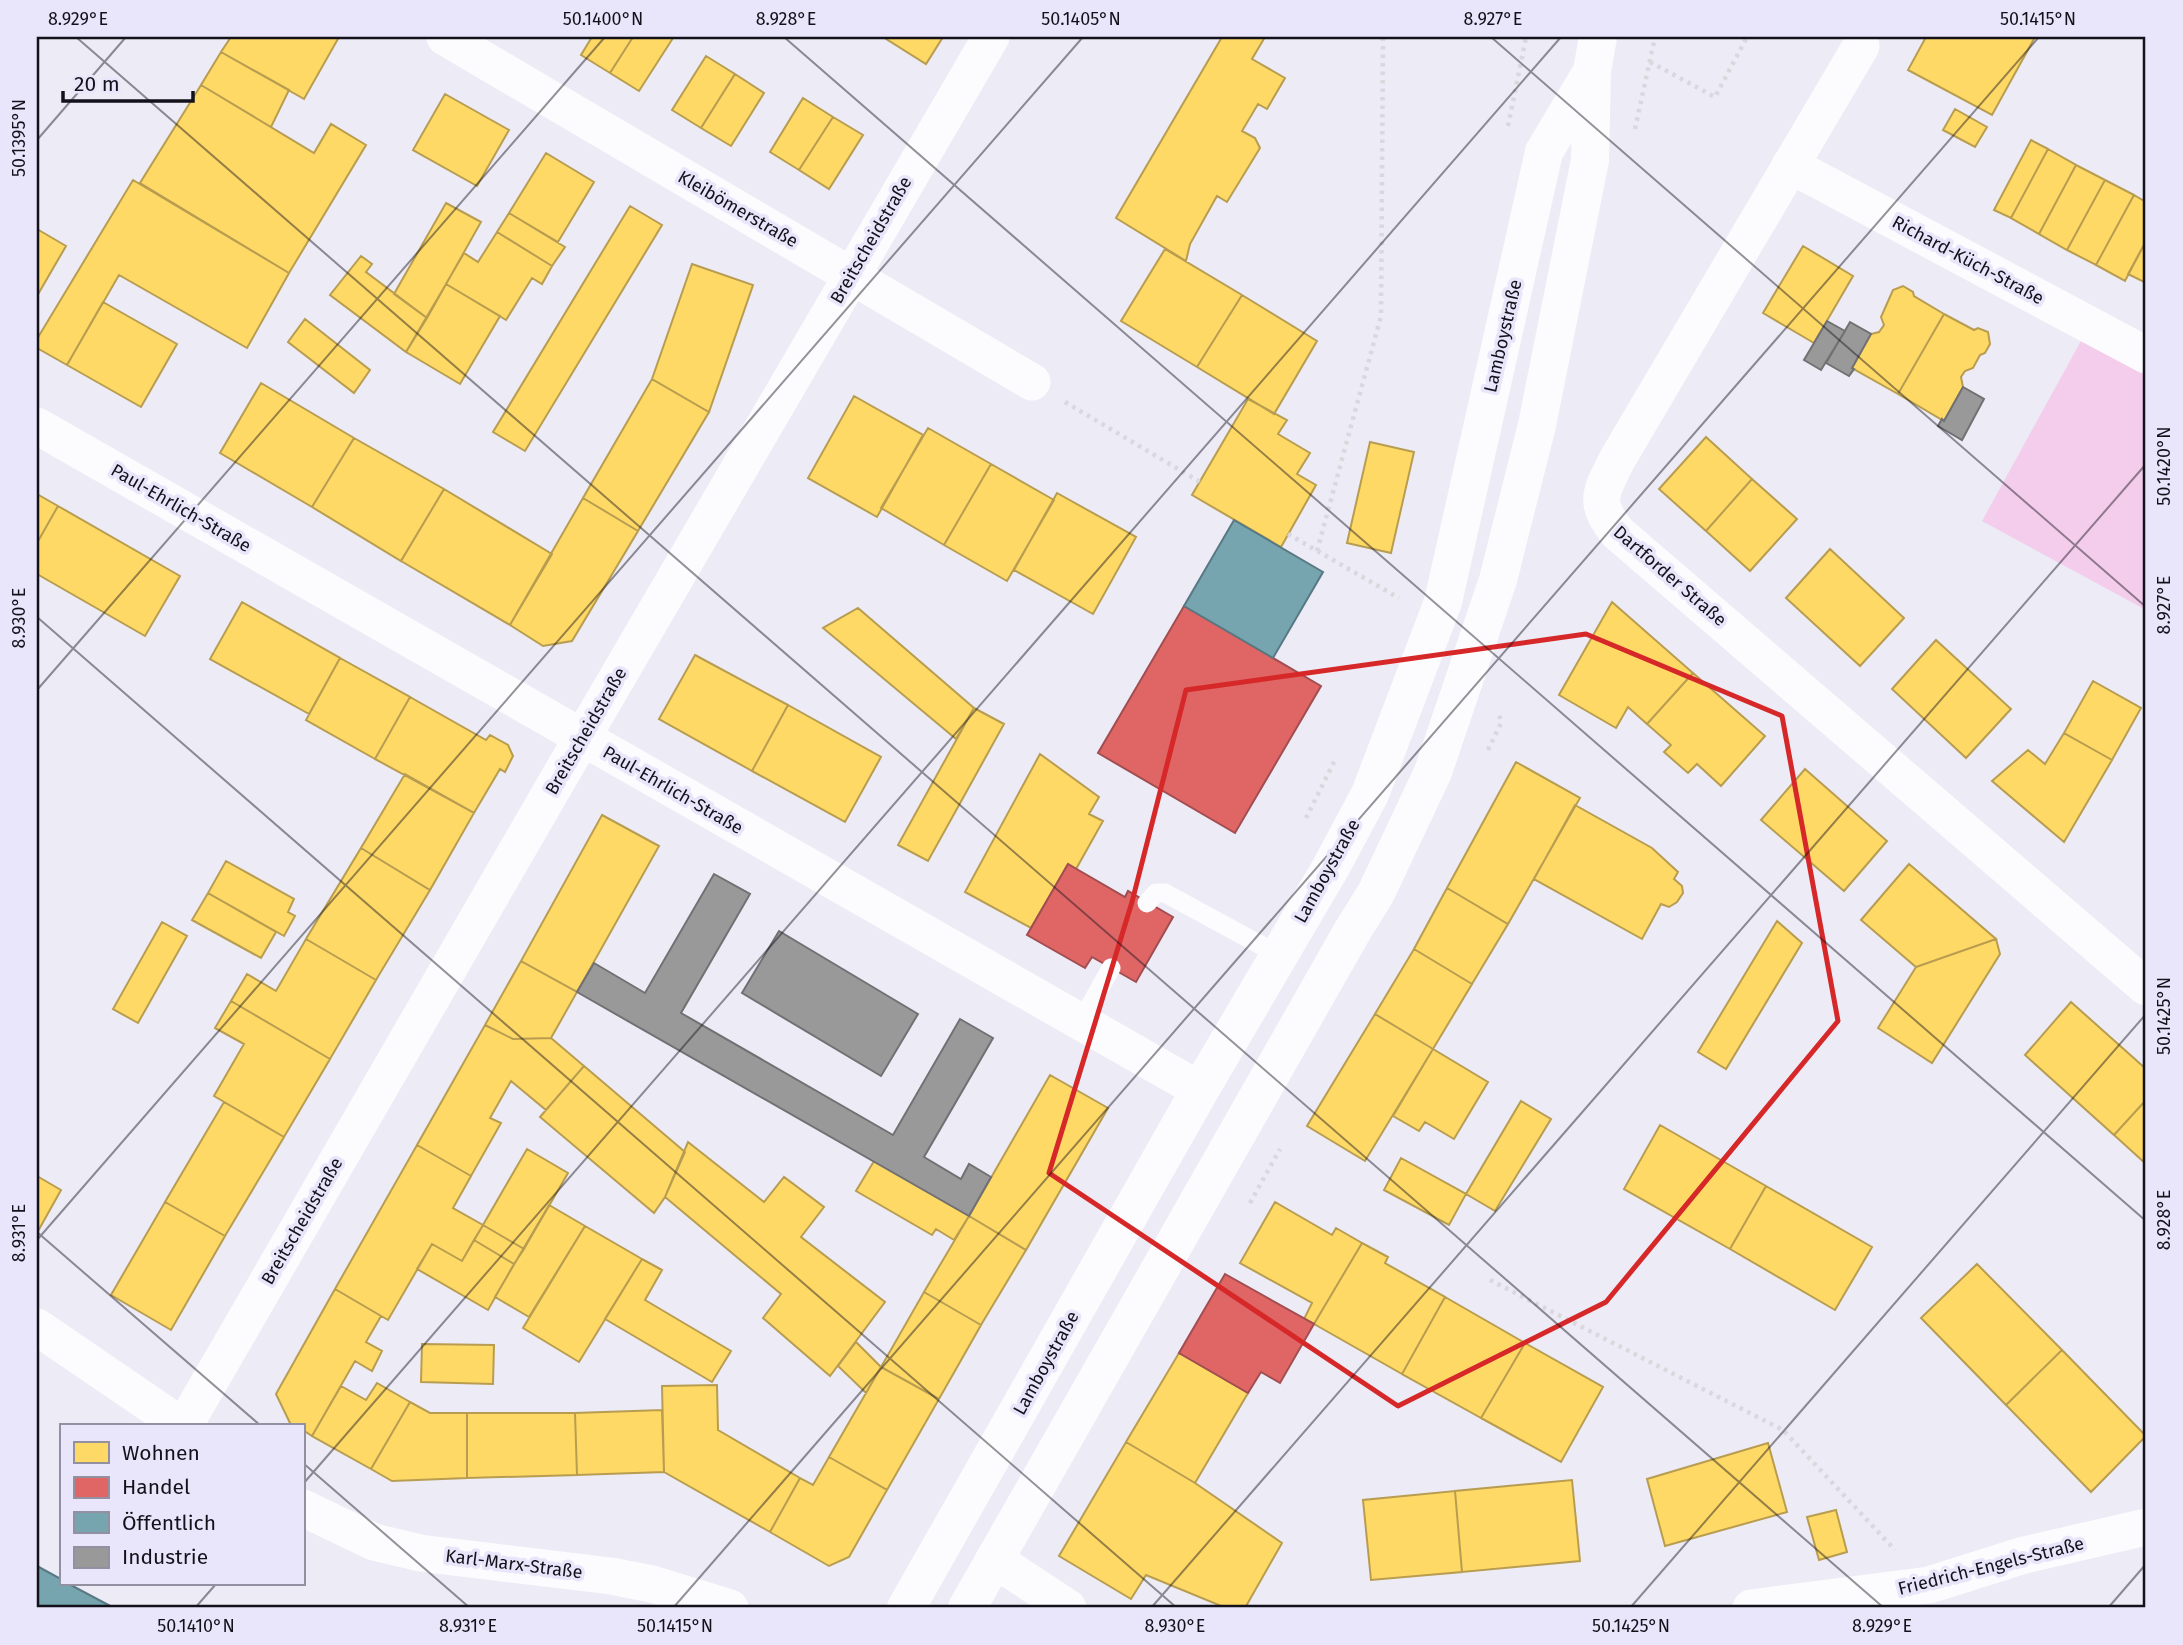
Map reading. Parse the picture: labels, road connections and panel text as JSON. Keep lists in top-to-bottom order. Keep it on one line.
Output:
{"streets":{"main road":["Lamboystraße"],"street":["Kleibömerstraße","Breitscheidstraße","Richard-Küch-Straße","Paul-Ehrlich-Straße","Dartforder Straße","Karl-Marx-Straße","Friedrich-Engels-Straße"]},"crossings":[["Kleibömerstraße","Breitscheidstraße"],["Breitscheidstraße","Paul-Ehrlich-Straße"],["Richard-Küch-Straße","Dartforder Straße"],["Lamboystraße","Paul-Ehrlich-Straße"]],"legend":["Wohnen","Handel","Öffentlich","Industrie"],"scale_bar":"20 m","coordinates":["8.929°E","50.1400°N","8.928°E","50.1405°N","8.927°E","50.1415°N","50.1395°N","50.1420°N","8.930°E","50.1425°N","8.931°E","50.1410°N"]}
